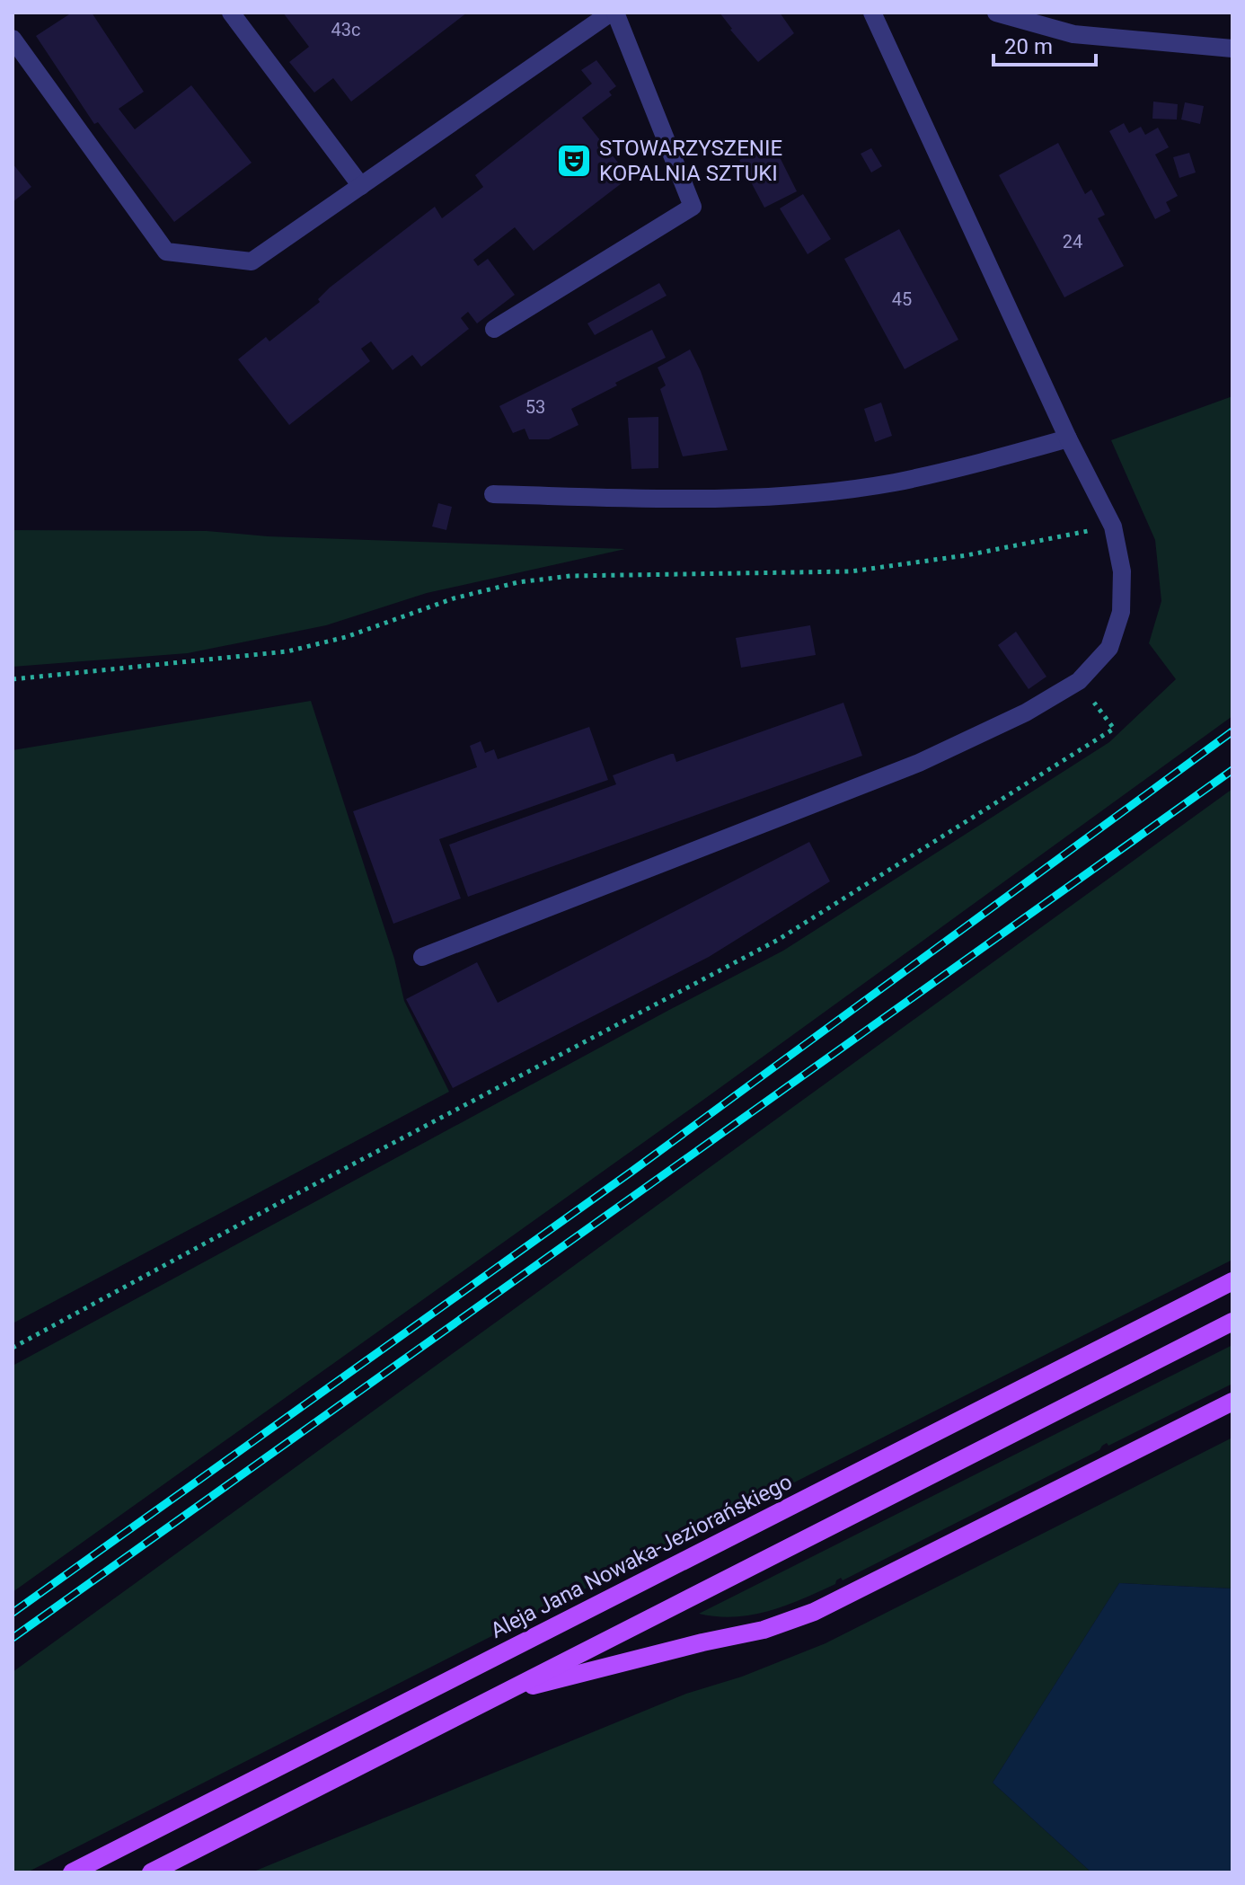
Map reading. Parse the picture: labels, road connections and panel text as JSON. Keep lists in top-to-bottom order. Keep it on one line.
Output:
{"streets":{"main road":["Aleja Jana Nowaka-Jeziorańskiego"]},"places":{"theatre":["STOWARZYSZENIE KOPALNIA SZTUKI"]},"house_numbers":["43c","24","45","53"],"scale_bar":"20 m"}
